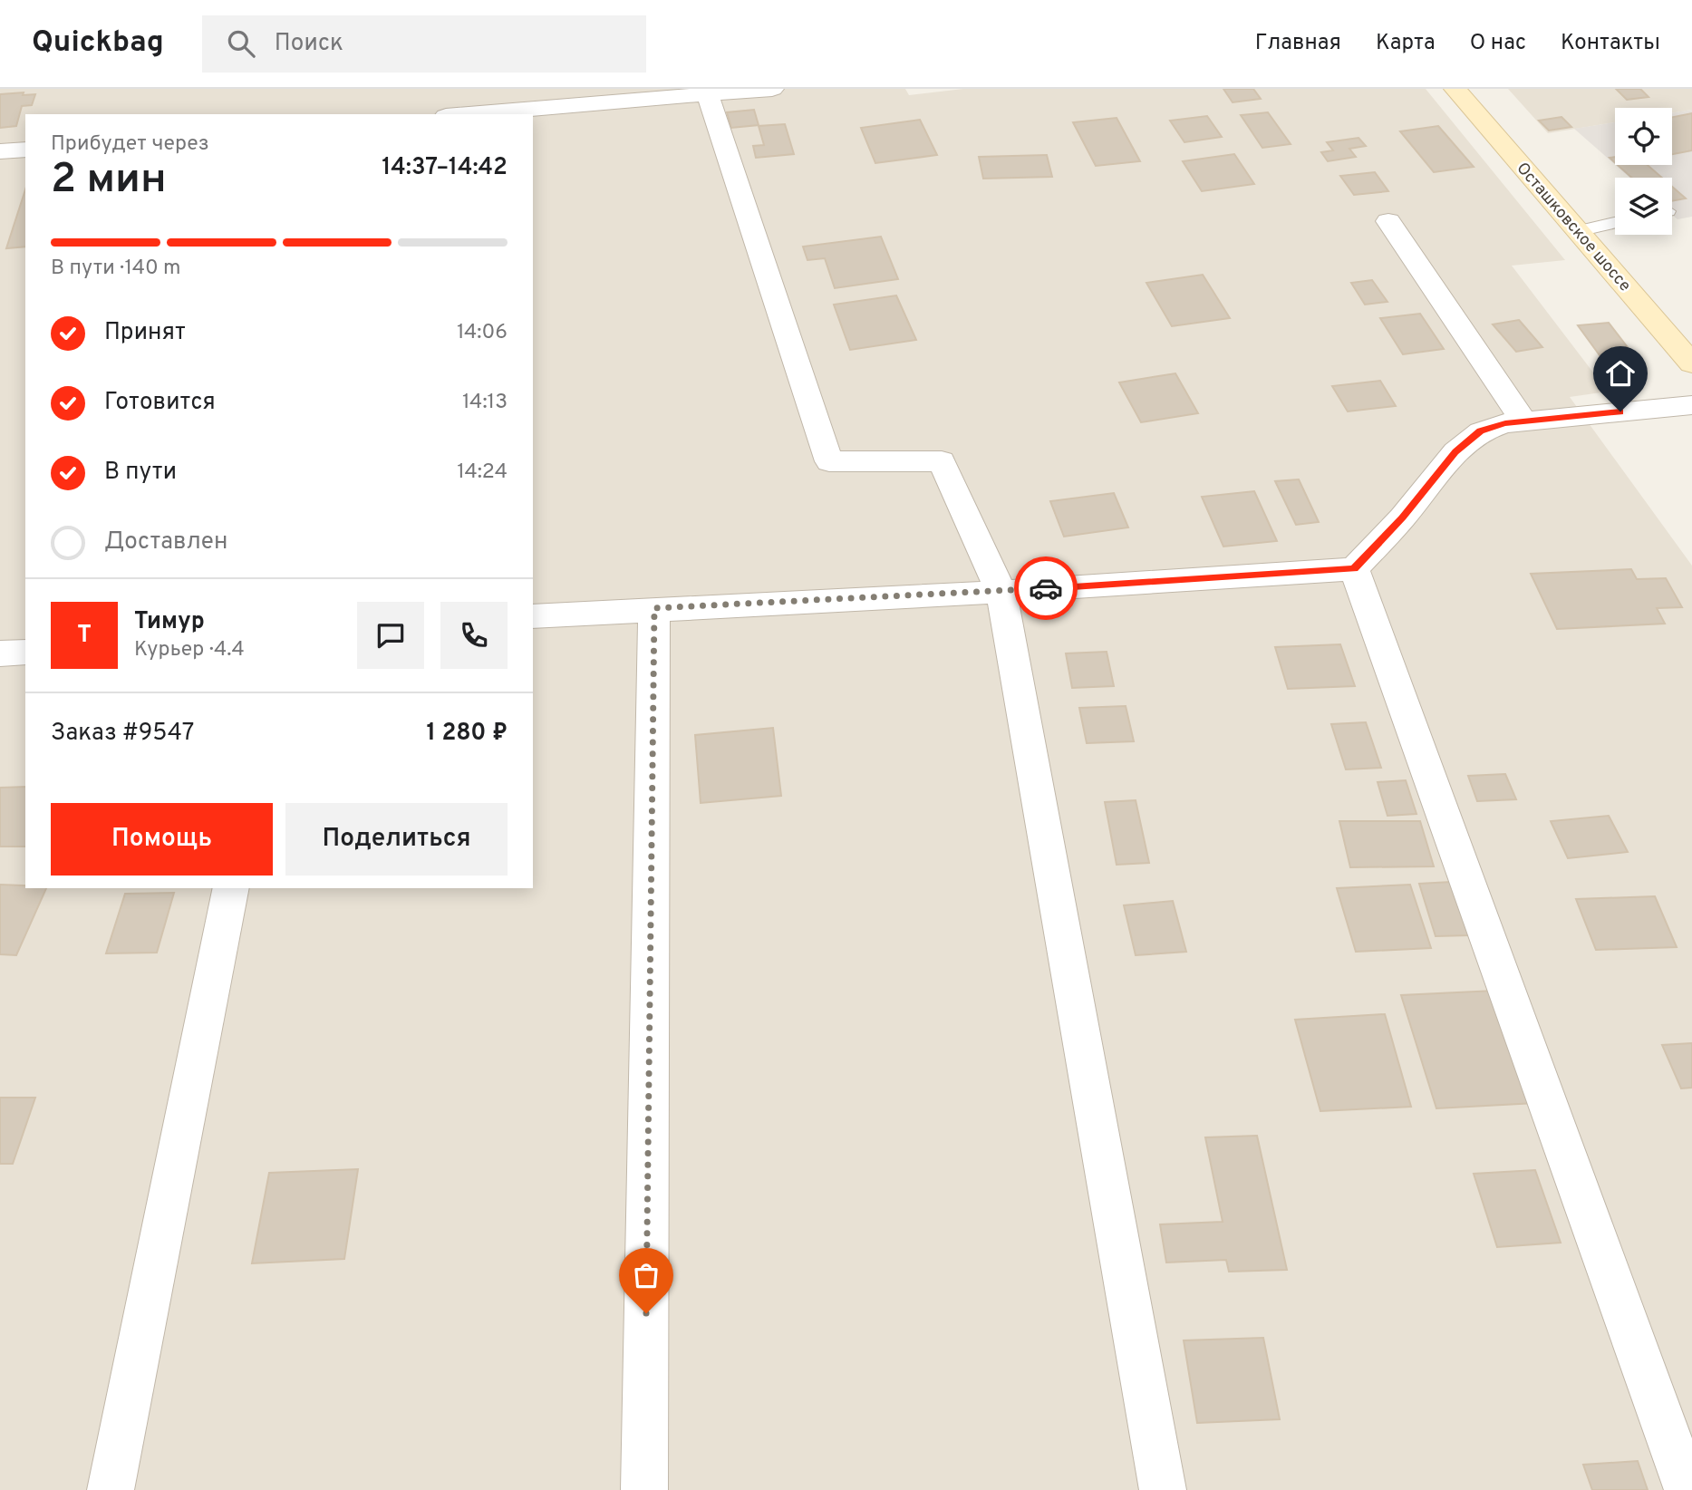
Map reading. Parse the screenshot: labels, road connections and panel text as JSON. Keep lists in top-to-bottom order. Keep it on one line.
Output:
{"streets":{"main road":["Осташковское шоссе"]},"page":{"header":"Quickbag","search":"Поиск","nav":["Главная","Карта","О нас","Контакты"],"heading":["2 мин","Прибудет через","14:37–14:42"],"panel":["Тимур","Курьер · 4.4","Заказ #9547","1 280 ₽"],"bar":"В пути · 140 m","list":[["Принят","14:06"],["Готовится","14:13"],["В пути","14:24"],"Доставлен"],"round":"Т","buttons":["Помощь","Поделиться"]}}
